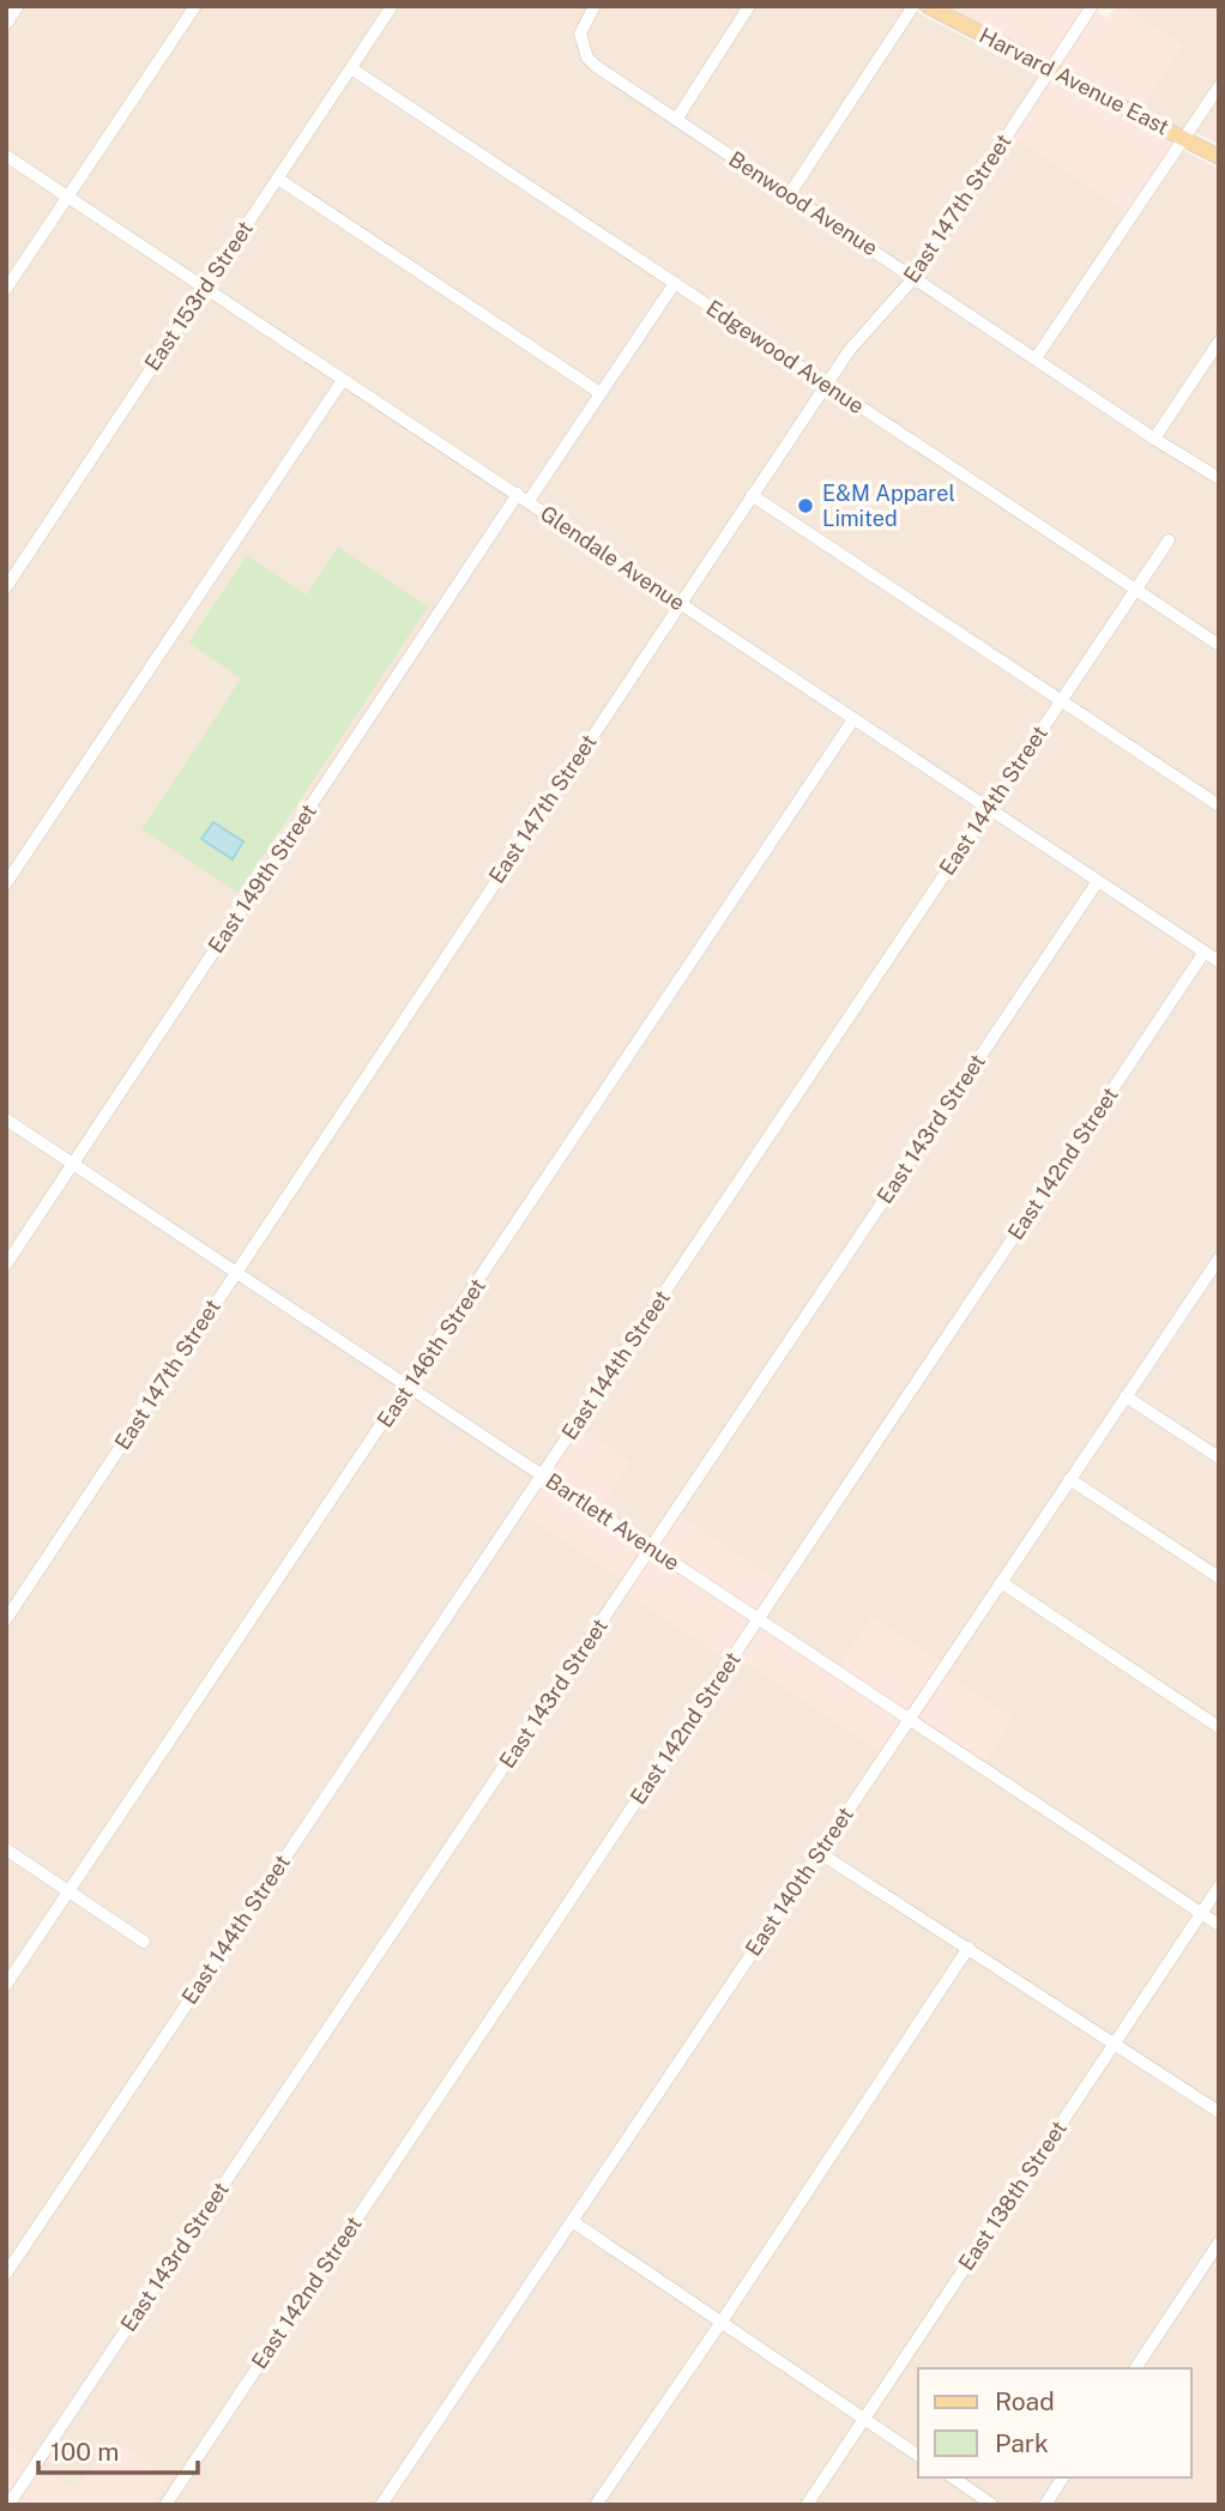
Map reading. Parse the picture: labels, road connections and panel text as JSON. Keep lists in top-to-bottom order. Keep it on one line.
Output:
{"streets":{"main road":["Harvard Avenue East"],"street":["Benwood Avenue","East 147th Street","East 153rd Street","Edgewood Avenue","Glendale Avenue","East 144th Street","East 149th Street","East 143rd Street","East 142nd Street","East 146th Street","Bartlett Avenue","East 140th Street","East 138th Street"]},"crossings":[["Harvard Avenue East","East 147th Street"],["Benwood Avenue","East 147th Street"],["East 147th Street","Edgewood Avenue"],["East 147th Street","Glendale Avenue"],["East 147th Street","Bartlett Avenue"],["East 153rd Street","Edgewood Avenue"],["East 153rd Street","Glendale Avenue"],["Edgewood Avenue","East 144th Street"],["Edgewood Avenue","East 149th Street"],["Glendale Avenue","East 144th Street"],["Glendale Avenue","East 149th Street"],["Glendale Avenue","East 143rd Street"],["Glendale Avenue","East 142nd Street"],["Glendale Avenue","East 146th Street"],["East 144th Street","Bartlett Avenue"],["East 149th Street","Bartlett Avenue"],["East 143rd Street","Bartlett Avenue"],["East 142nd Street","Bartlett Avenue"],["East 146th Street","Bartlett Avenue"],["Bartlett Avenue","East 140th Street"],["Bartlett Avenue","East 138th Street"]],"places":["E&M Apparel Limited"],"legend":["Road","Park"],"scale_bar":"100 m"}
